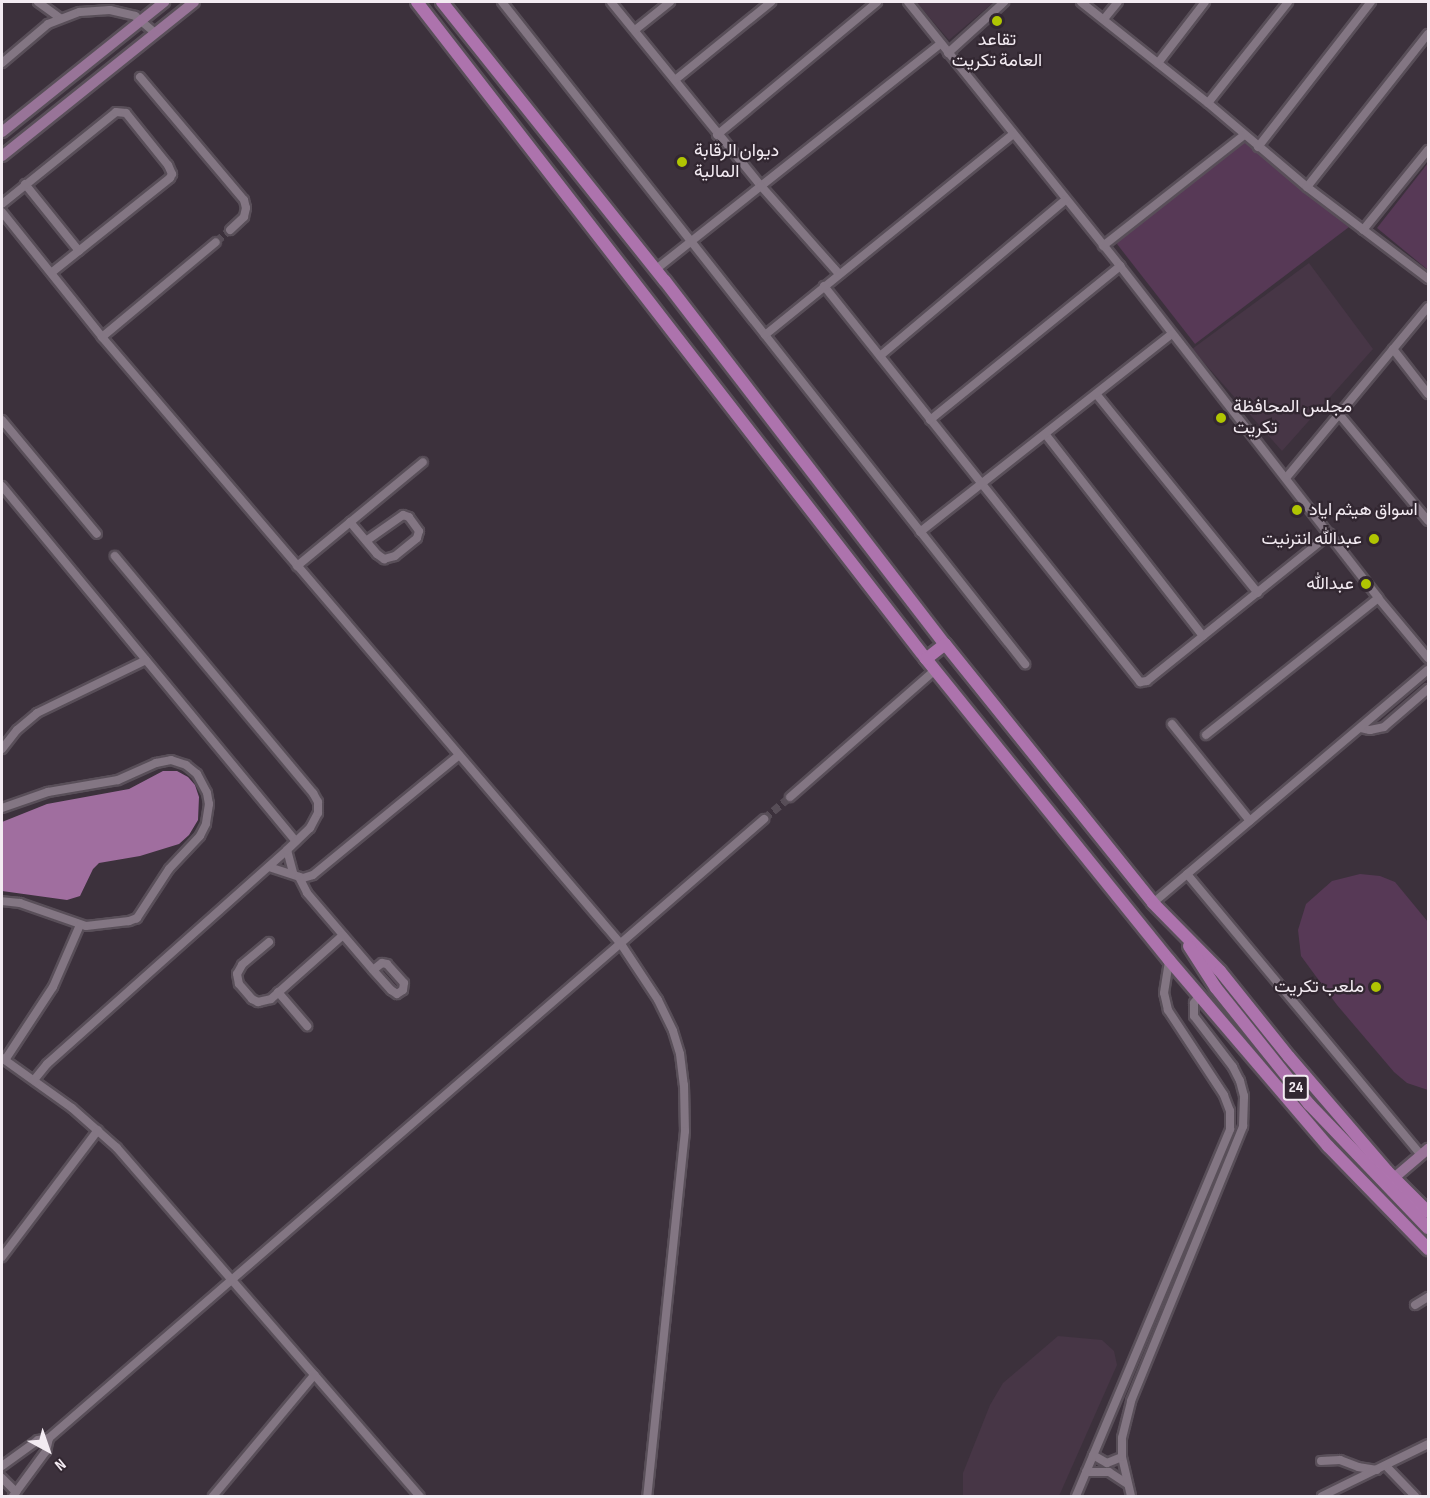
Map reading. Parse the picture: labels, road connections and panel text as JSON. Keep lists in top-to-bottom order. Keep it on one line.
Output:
{"streets":{"main road":["24"]},"places":["تقاعد العامة تكريت","ديوان الرقابة المالية","مجلس المحافظة تكريت","اسواق هيثم اياد","عبدالله انترنيت","عبدالله","ملعب تكريت"],"north":"bottom right"}
